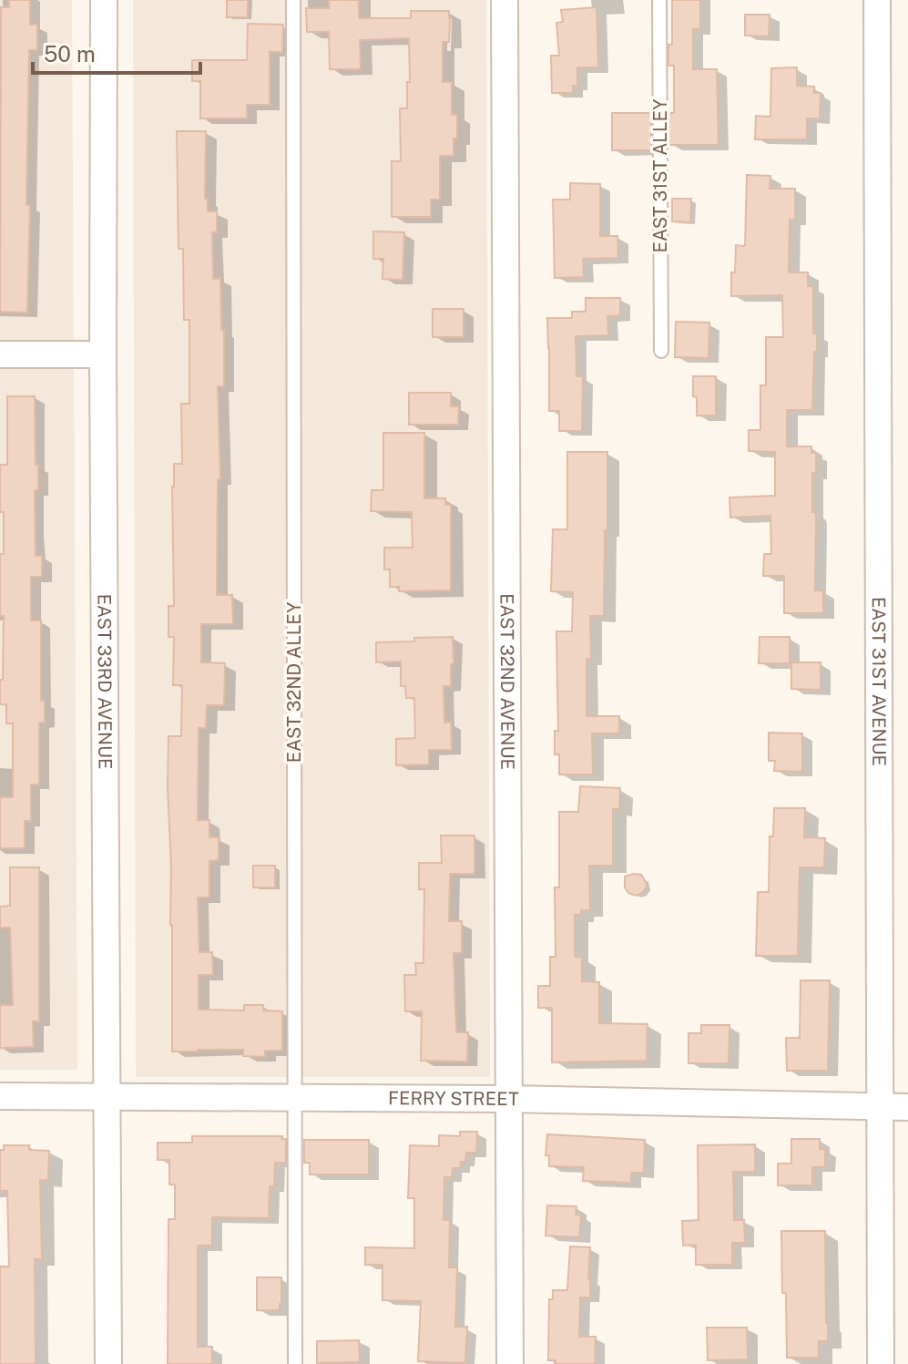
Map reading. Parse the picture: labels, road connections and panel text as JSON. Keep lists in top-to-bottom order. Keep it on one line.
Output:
{"streets":{"street":["EAST 33RD AVENUE","EAST 32ND AVENUE","EAST 31ST AVENUE","FERRY STREET"],"lane":["EAST 31ST ALLEY","EAST 32ND ALLEY"]},"crossings":[["EAST 33RD AVENUE","FERRY STREET"],["EAST 32ND ALLEY","FERRY STREET"],["EAST 32ND AVENUE","FERRY STREET"],["EAST 31ST AVENUE","FERRY STREET"]],"scale_bar":"50 m"}
